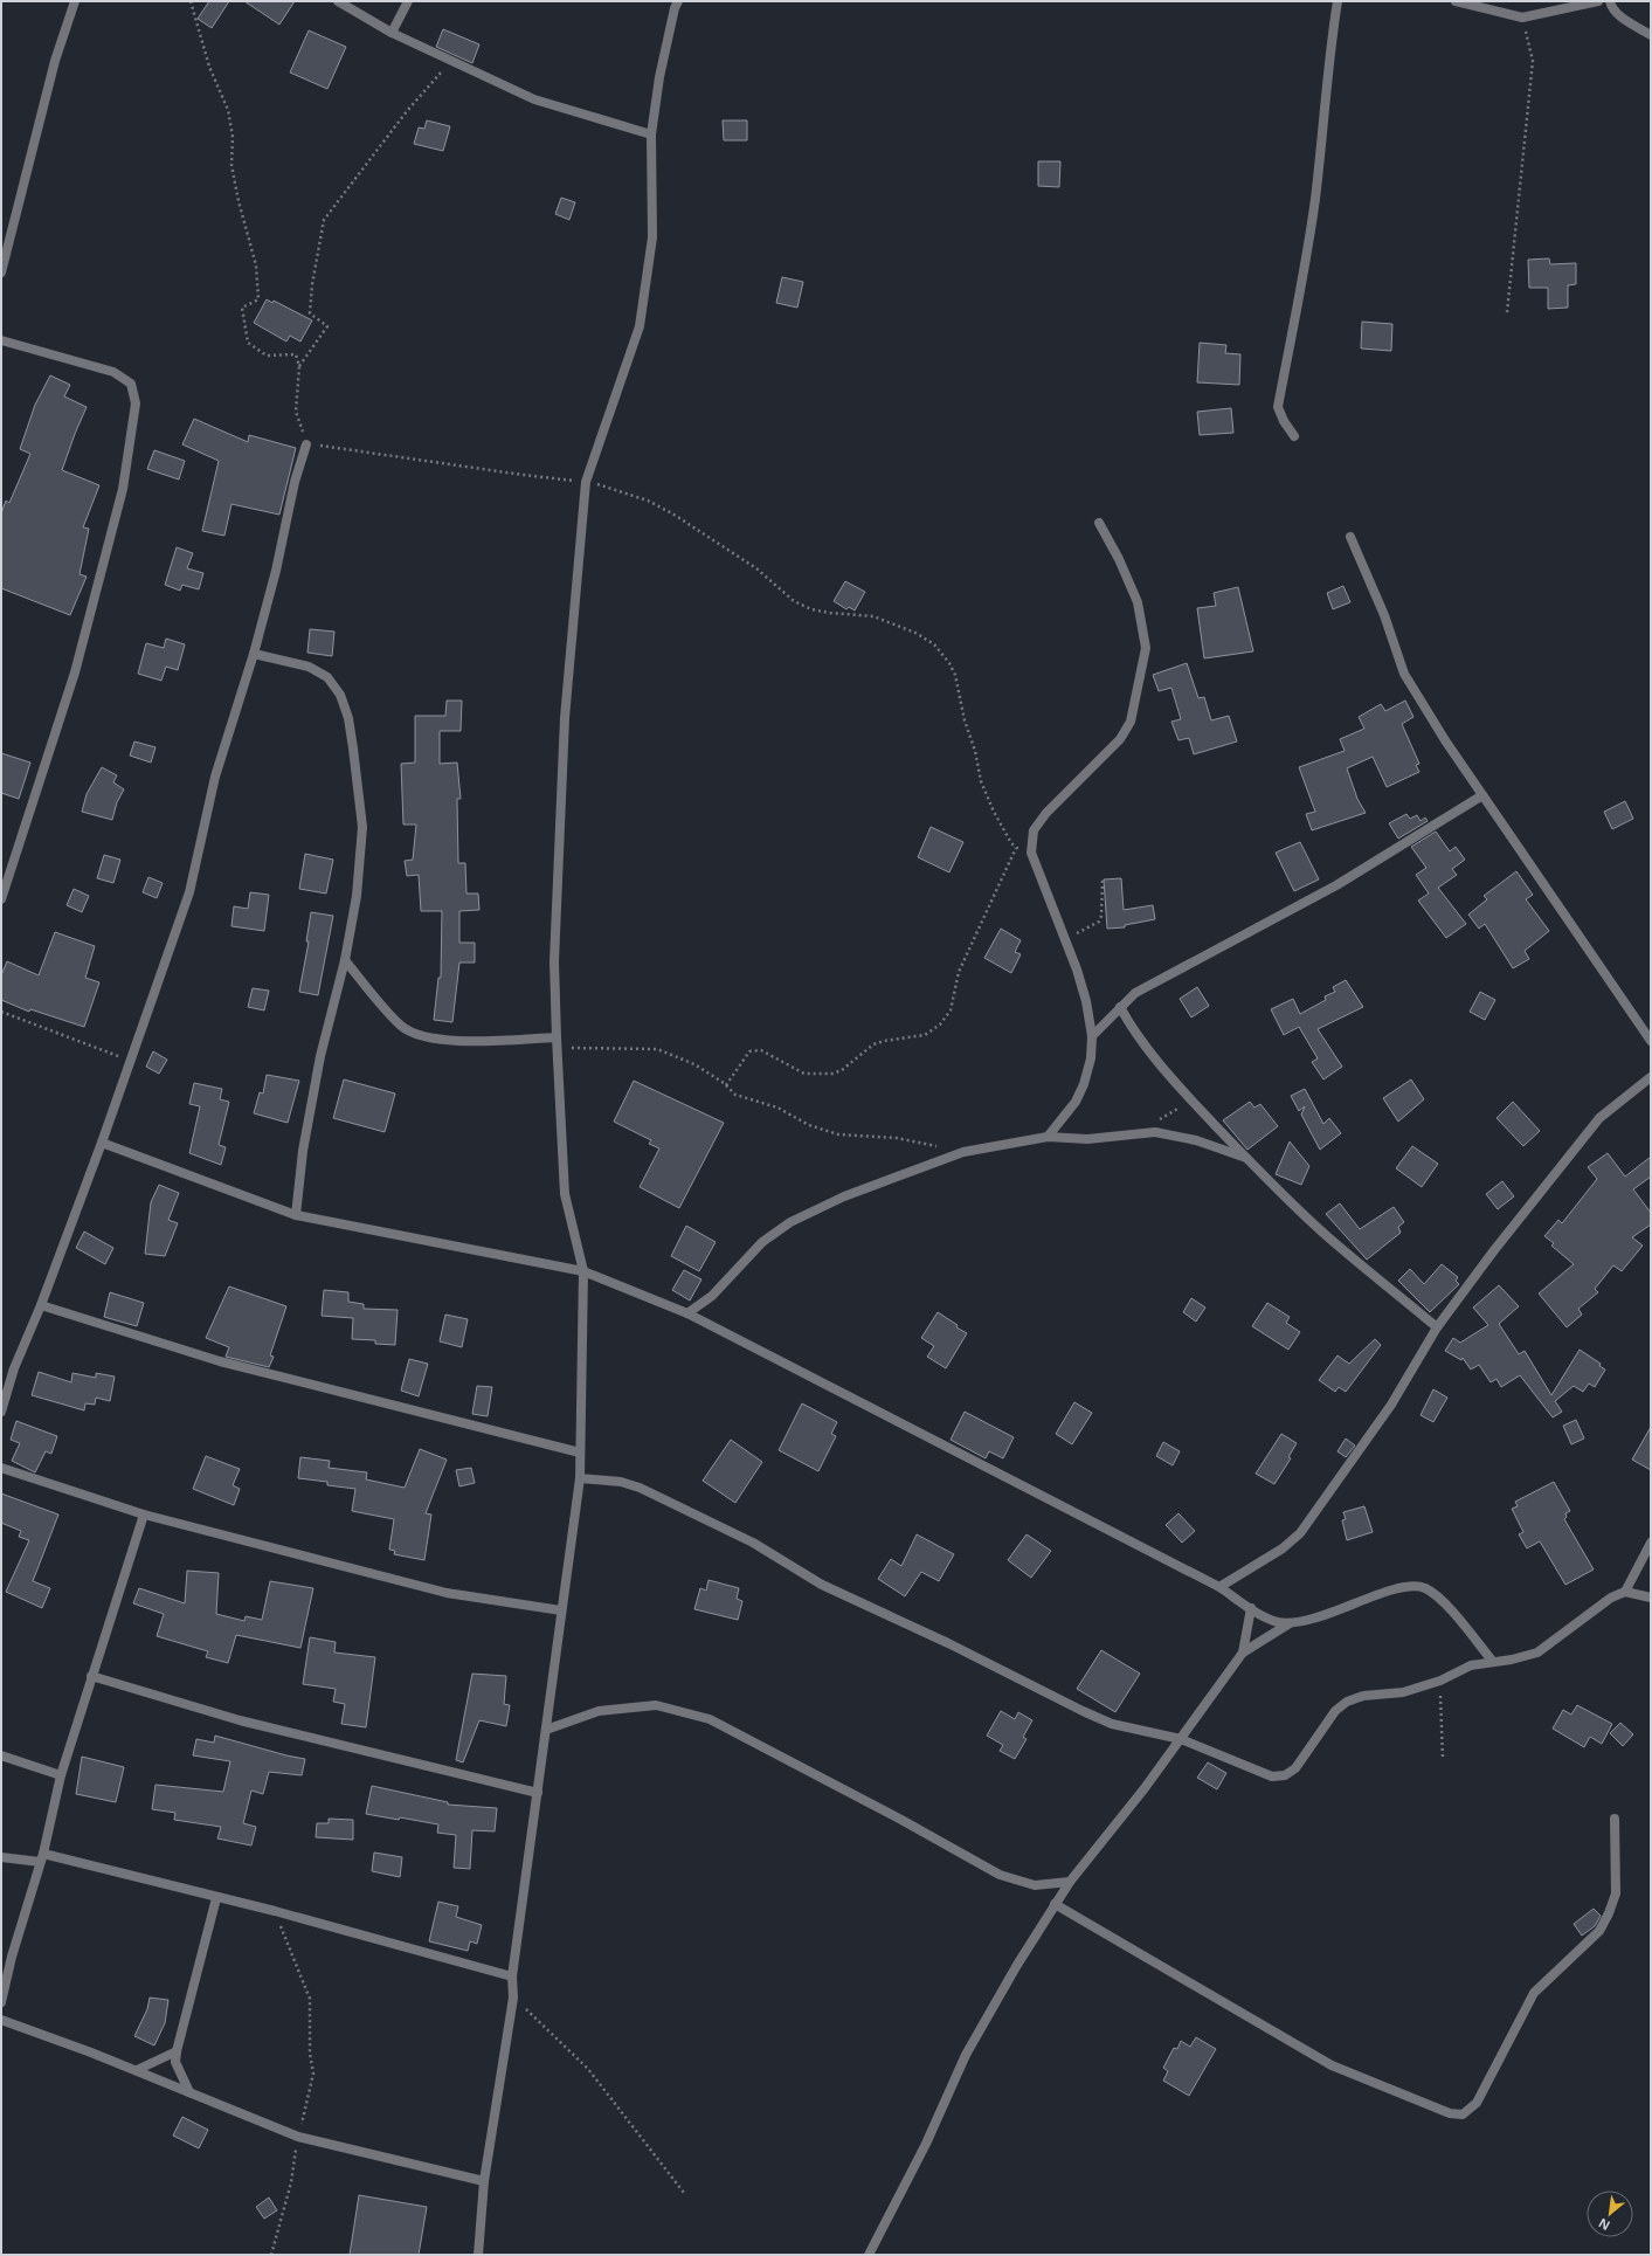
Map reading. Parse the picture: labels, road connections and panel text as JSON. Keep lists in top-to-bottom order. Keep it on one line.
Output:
{"north":"bottom left"}
